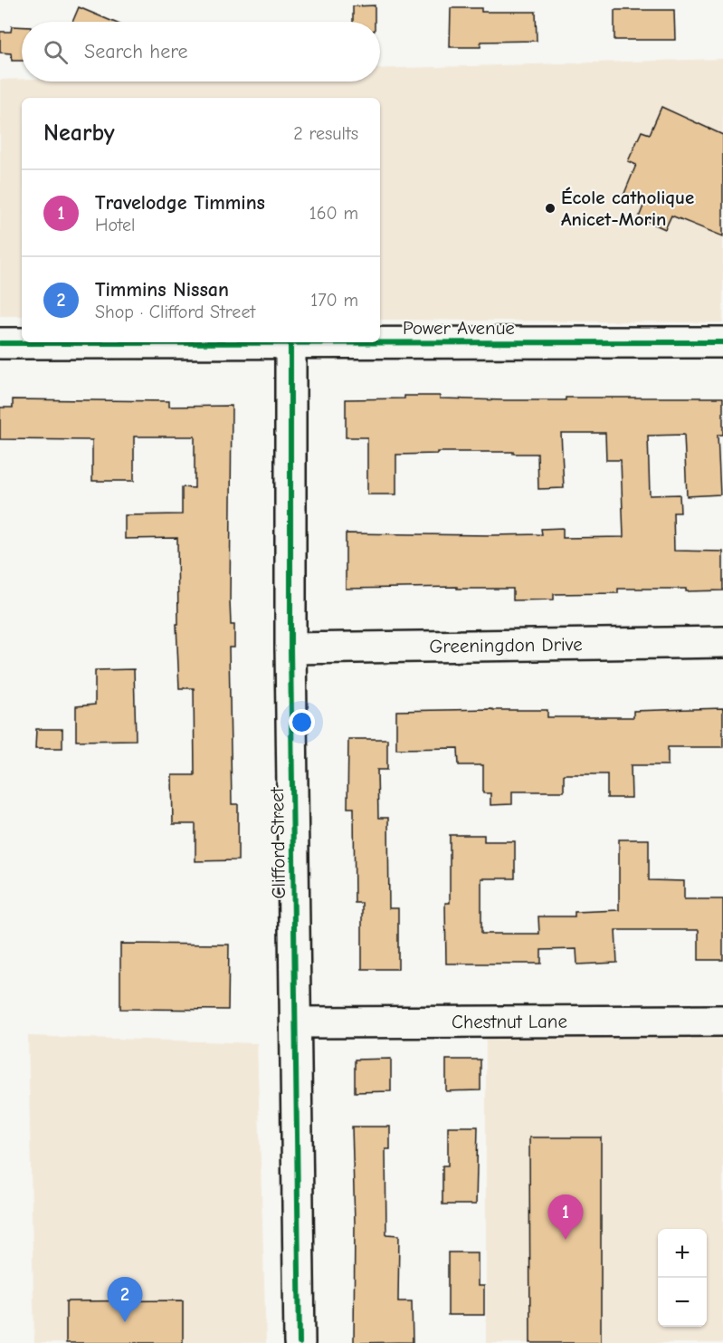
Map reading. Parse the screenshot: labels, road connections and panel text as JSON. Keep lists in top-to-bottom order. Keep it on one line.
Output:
{"streets":{"street":["Power Avenue","Greeningdon Drive","Clifford Street","Chestnut Lane"]},"crossings":[["Power Avenue","Clifford Street"],["Greeningdon Drive","Clifford Street"],["Clifford Street","Chestnut Lane"]],"places":["École catholique Anicet-Morin"],"page":{"search":"Search here","heading":["Nearby","2 results"],"list":[{"mark":"1","name":"Travelodge Timmins","note":"Hotel","value":"160 m"},{"mark":"2","name":"Timmins Nissan","note":"Shop · Clifford Street","value":"170 m"}],"pins":["1","2"],"map_buttons":["+","−"]}}
